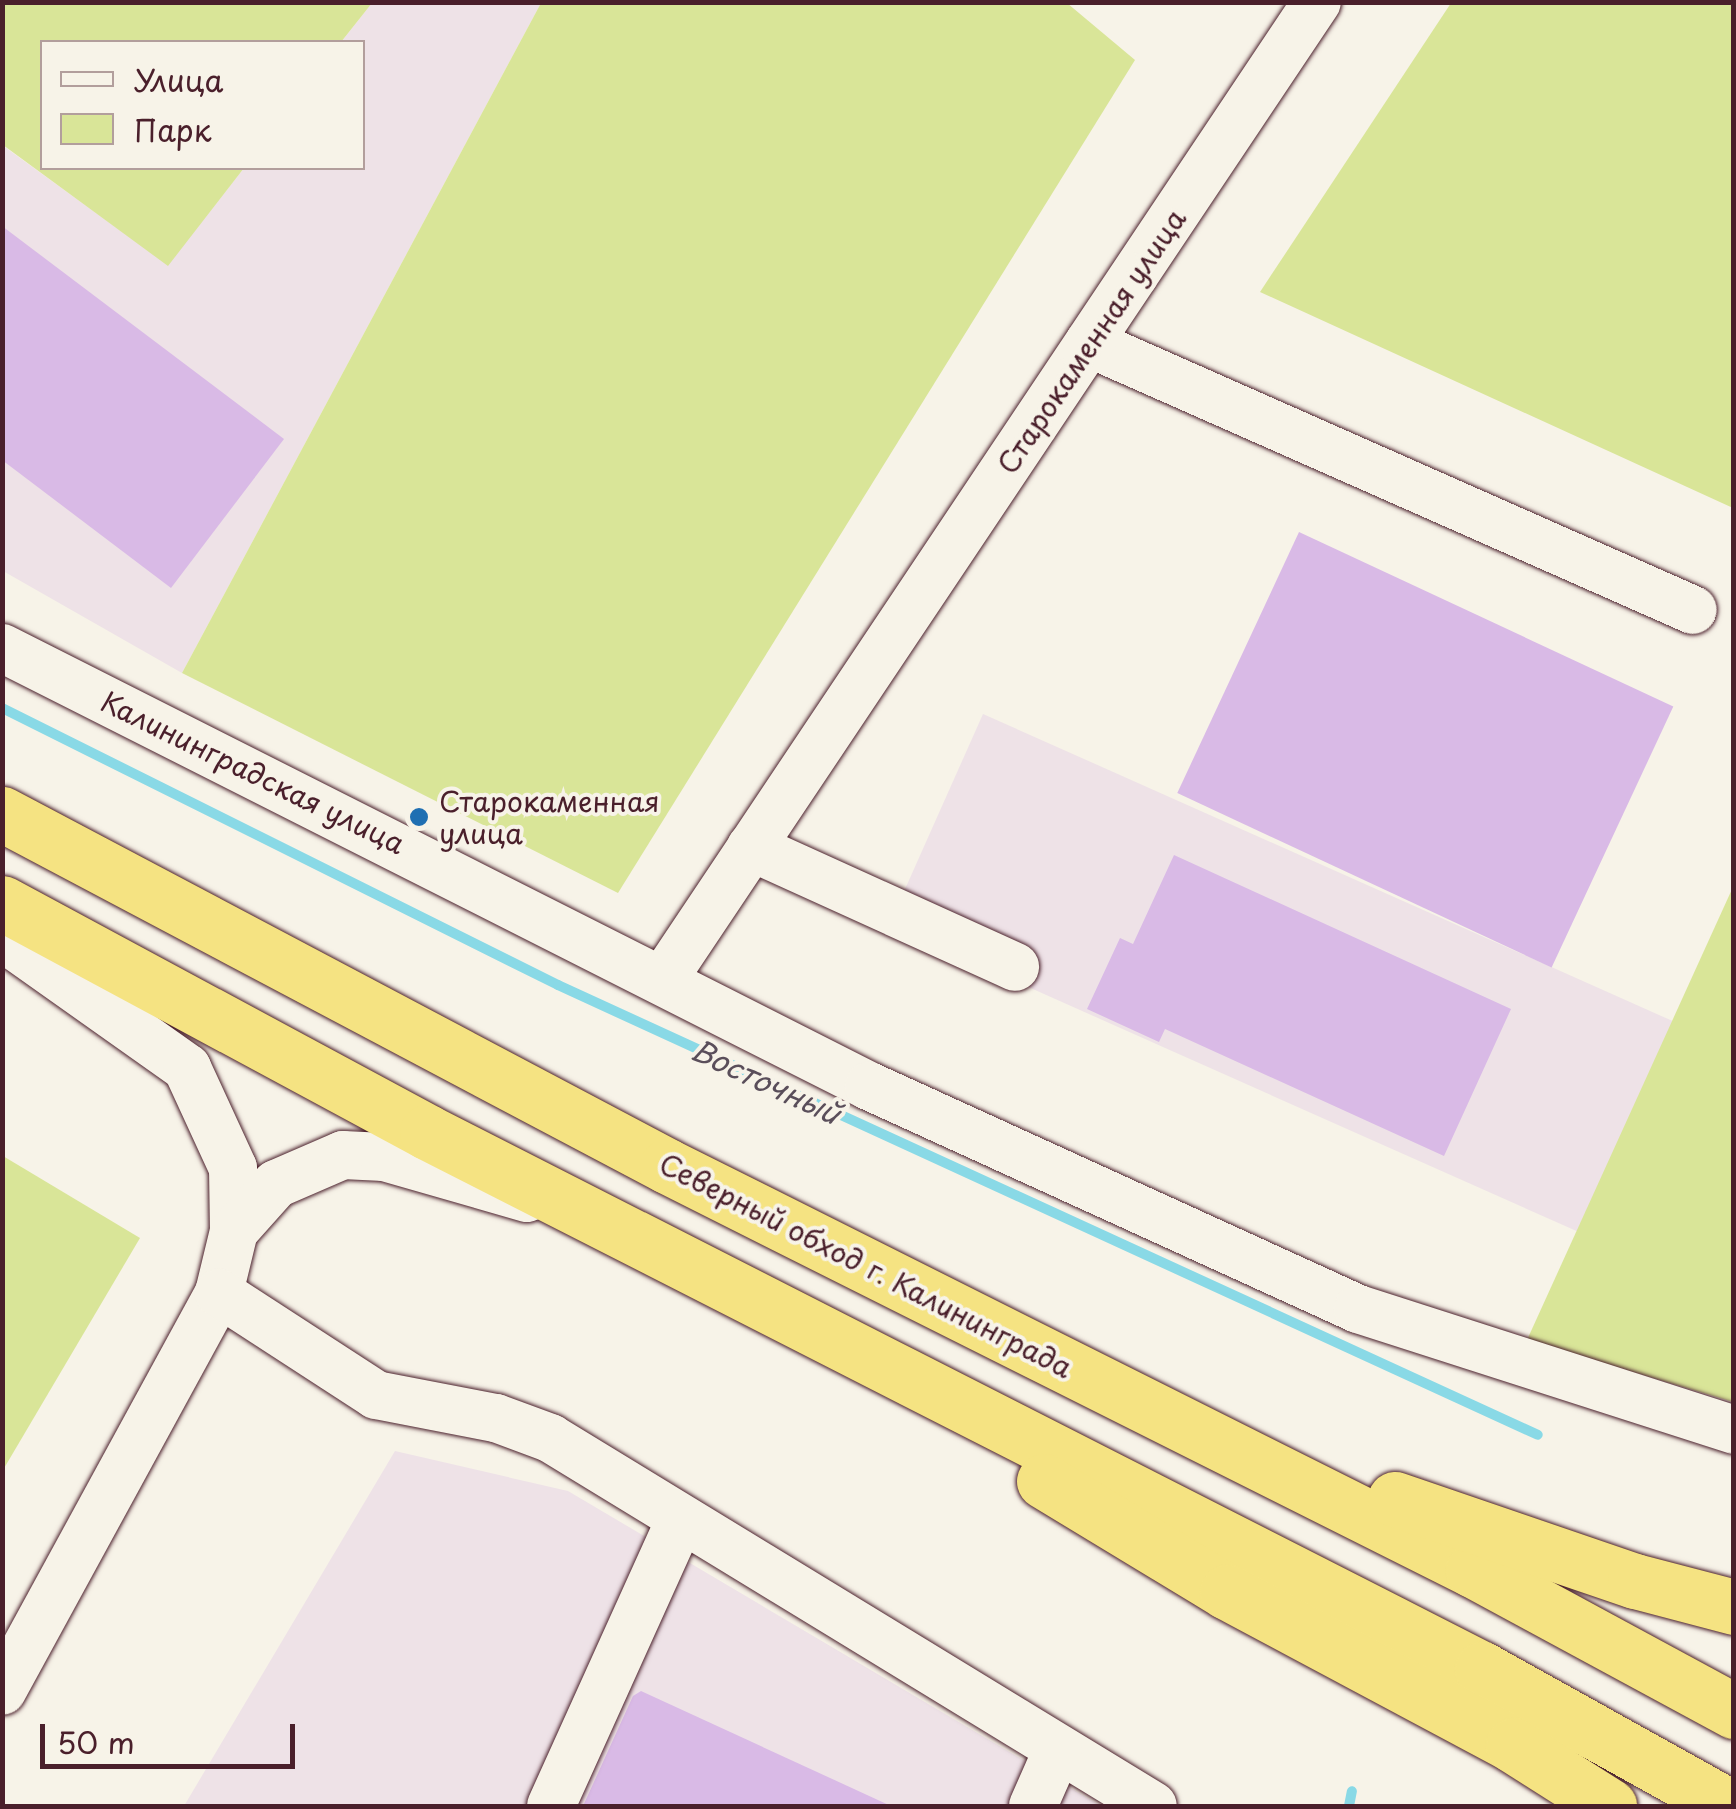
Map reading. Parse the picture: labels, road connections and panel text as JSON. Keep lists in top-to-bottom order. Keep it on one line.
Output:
{"streets":{"highway":["Северный обход г. Калининграда"],"street":["Старокаменная улица","Калининградская улица"]},"crossings":[["Старокаменная улица","Калининградская улица"]],"water":["Восточный"],"places":["Старокаменная улица"],"legend":["Улица","Парк"],"scale_bar":"50 m"}
